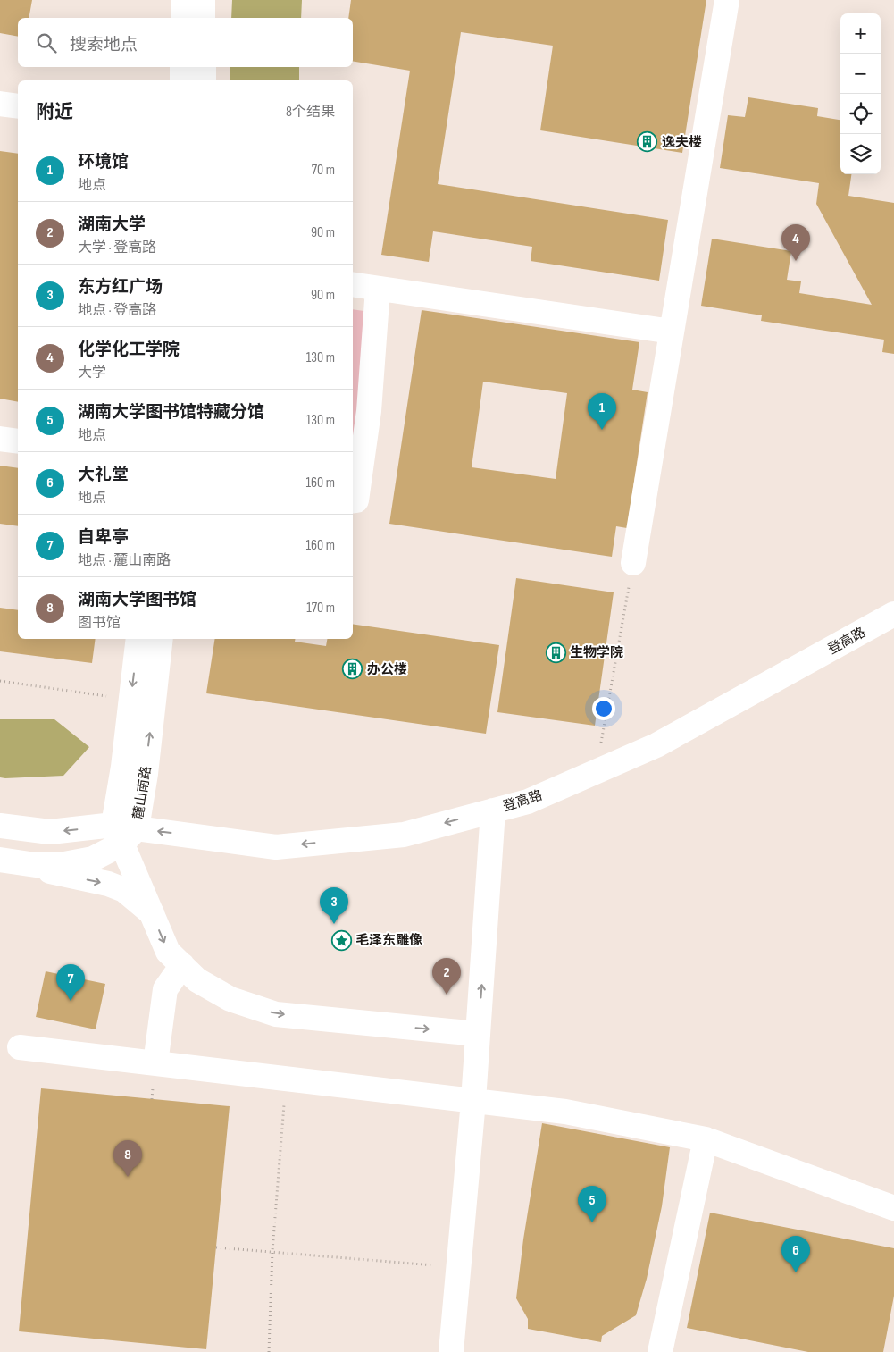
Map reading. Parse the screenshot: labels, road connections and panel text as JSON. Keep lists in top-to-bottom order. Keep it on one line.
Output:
{"streets":{"street":["登高路","麓山南路"]},"crossings":[["登高路","麓山南路"]],"places":{"building":["逸夫楼","生物学院","办公楼"],"place":["毛泽东雕像"]},"page":{"map_buttons":["+","−"],"search":"搜索地点","heading":["附近","8个结果"],"list":[{"mark":"1","name":"环境馆","note":"地点","value":"70 m"},{"mark":"2","name":"湖南大学","note":"大学 · 登高路","value":"90 m"},{"mark":"3","name":"东方红广场","note":"地点 · 登高路","value":"90 m"},{"mark":"4","name":"化学化工学院","note":"大学","value":"130 m"},{"mark":"5","name":"湖南大学图书馆特藏分馆","note":"地点","value":"130 m"},{"mark":"6","name":"大礼堂","note":"地点","value":"160 m"},{"mark":"7","name":"自卑亭","note":"地点 · 麓山南路","value":"160 m"},{"mark":"8","name":"湖南大学图书馆","note":"图书馆","value":"170 m"}],"pins":["4","1","3","2","7","8","5","6"]}}
